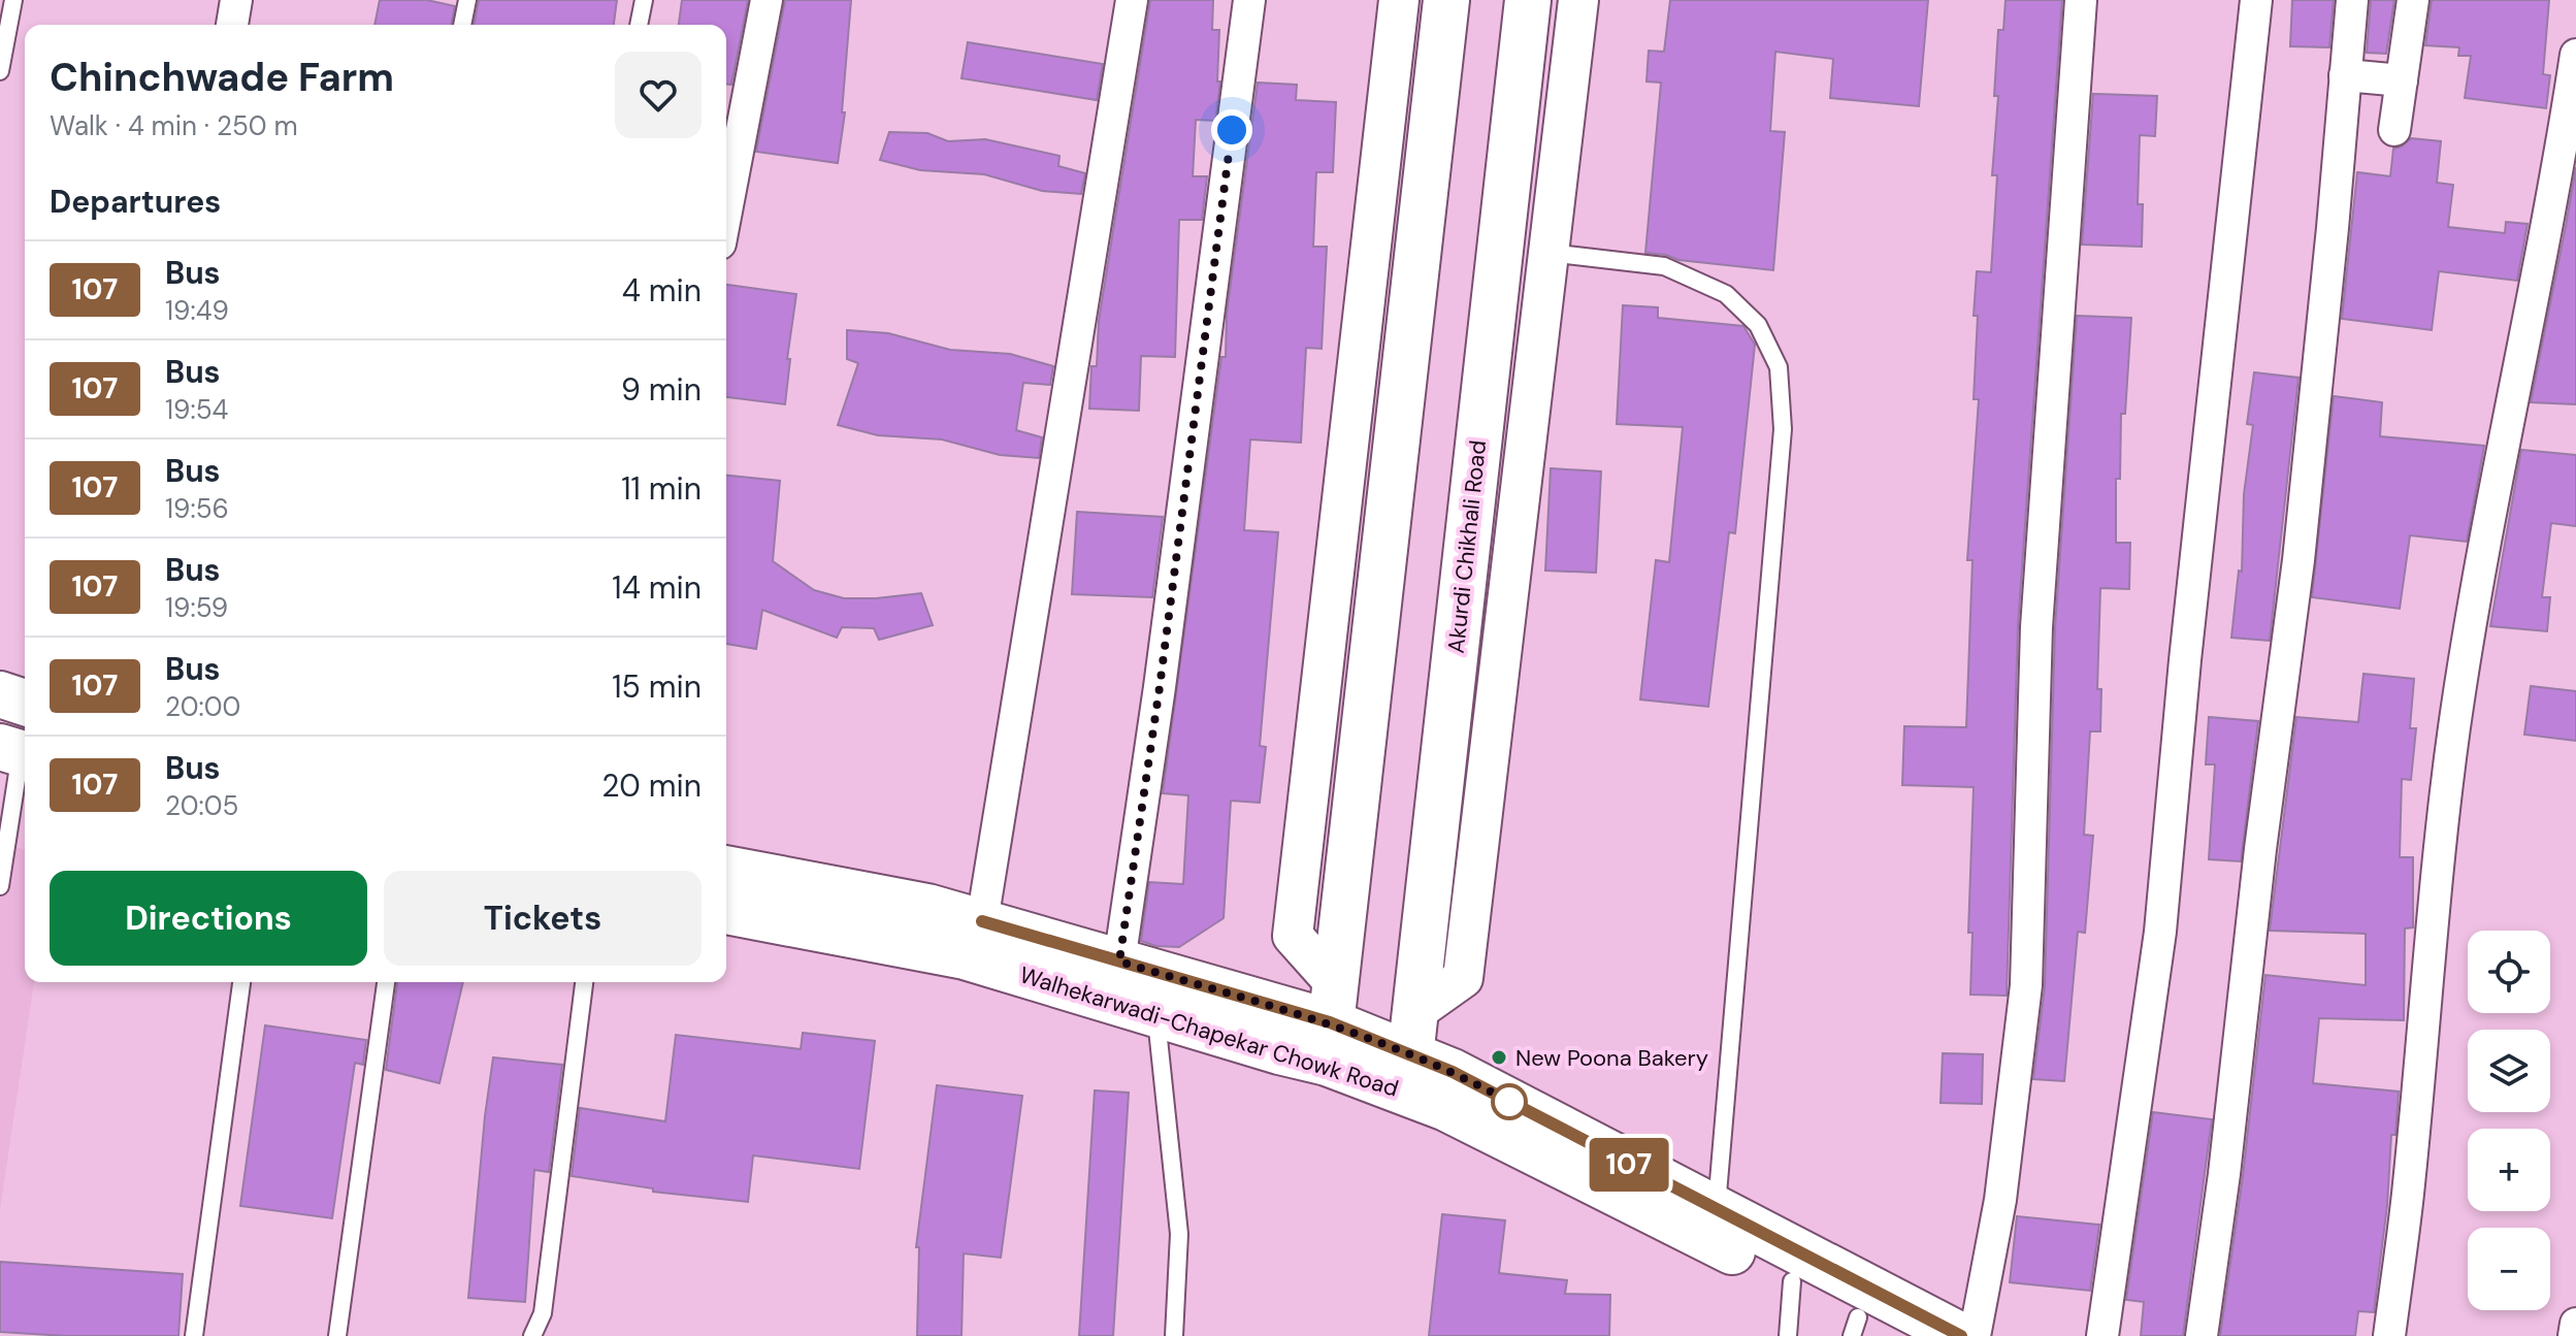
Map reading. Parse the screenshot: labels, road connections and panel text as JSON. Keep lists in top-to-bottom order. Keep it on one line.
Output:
{"streets":{"main road":["Akurdi Chikhali Road","Walhekarwadi-Chapekar Chowk Road"]},"crossings":[["Akurdi Chikhali Road","Walhekarwadi-Chapekar Chowk Road"]],"places":["New Poona Bakery"],"lines":["bus line 107"],"page":{"on_map":"107","heading":[["Chinchwade Farm","Walk · 4 min · 250 m"],"Departures"],"list":[{"mark":"107","name":"Bus","note":"19:49","value":"4 min"},{"mark":"107","name":"Bus","note":"19:54","value":"9 min"},{"mark":"107","name":"Bus","note":"19:56","value":"11 min"},{"mark":"107","name":"Bus","note":"19:59","value":"14 min"},{"mark":"107","name":"Bus","note":"20:00","value":"15 min"},{"mark":"107","name":"Bus","note":"20:05","value":"20 min"}],"buttons":["Directions","Tickets"],"map_buttons":["+","−"]}}
